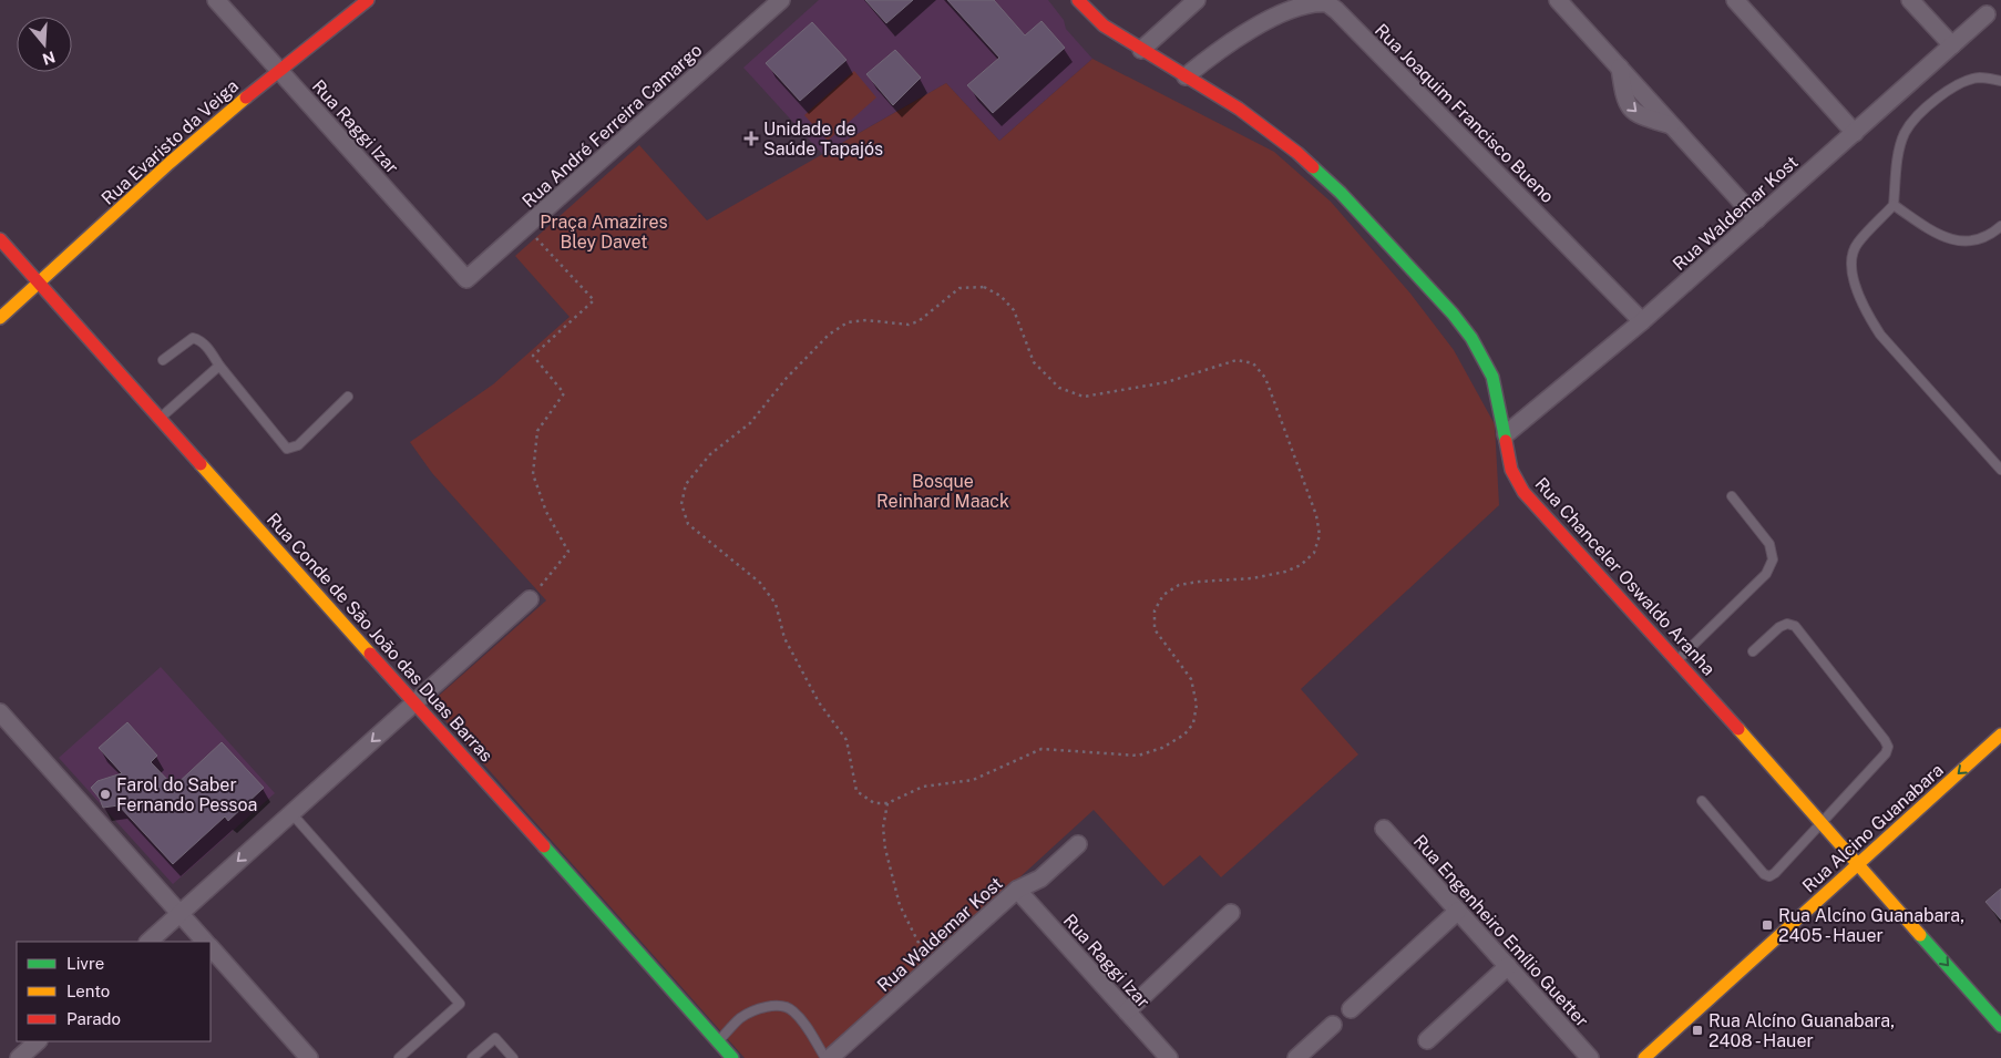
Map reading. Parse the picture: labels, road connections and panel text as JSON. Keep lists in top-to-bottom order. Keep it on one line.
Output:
{"streets":{"street":["Rua Joaquim Francisco Bueno","Rua André Ferreira Camargo","Rua Raggi Izar","Rua Evaristo da Veiga","Rua Waldemar Kost","Rua Chanceler Oswaldo Aranha","Rua Conde de São João das Duas Barras","Rua Alcino Guanabara","Rua Engenheiro Emílio Guetter"]},"crossings":[["Rua Joaquim Francisco Bueno","Rua Waldemar Kost"],["Rua Joaquim Francisco Bueno","Rua Chanceler Oswaldo Aranha"],["Rua André Ferreira Camargo","Rua Raggi Izar"],["Rua Raggi Izar","Rua Evaristo da Veiga"],["Rua Raggi Izar","Rua Waldemar Kost"],["Rua Evaristo da Veiga","Rua Conde de São João das Duas Barras"],["Rua Waldemar Kost","Rua Chanceler Oswaldo Aranha"],["Rua Chanceler Oswaldo Aranha","Rua Alcino Guanabara"]],"one_way":["Rua Alcino Guanabara"],"parks":["Praça Amazires Bley Davet","Bosque Reinhard Maack"],"places":{"health":["Unidade de Saúde Tapajós"],"other":["Farol do Saber Fernando Pessoa"],"transit":["Rua Alcíno Guanabara, 2405 - Hauer","Rua Alcíno Guanabara, 2408 - Hauer"]},"legend":["Livre","Lento","Parado"],"north":"bottom"}
